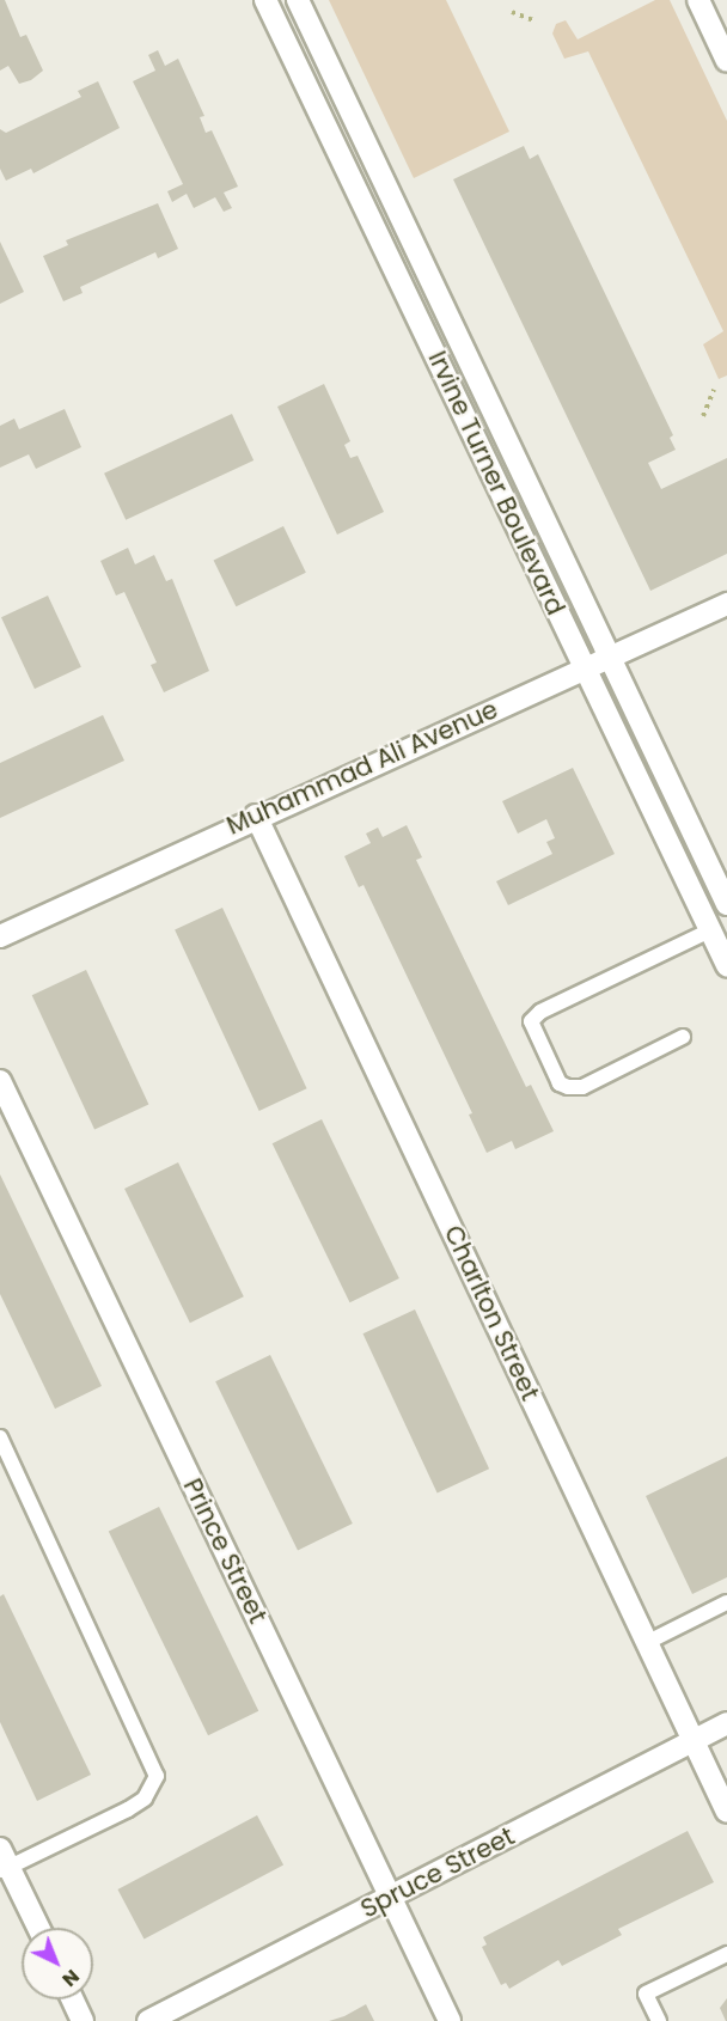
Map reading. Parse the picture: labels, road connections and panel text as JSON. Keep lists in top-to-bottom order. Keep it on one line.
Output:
{"streets":{"street":["Irvine Turner Boulevard","Muhammad Ali Avenue","Charlton Street","Prince Street","Spruce Street"]},"crossings":[["Irvine Turner Boulevard","Muhammad Ali Avenue"],["Muhammad Ali Avenue","Charlton Street"],["Charlton Street","Spruce Street"],["Prince Street","Spruce Street"]],"north":"bottom right"}
